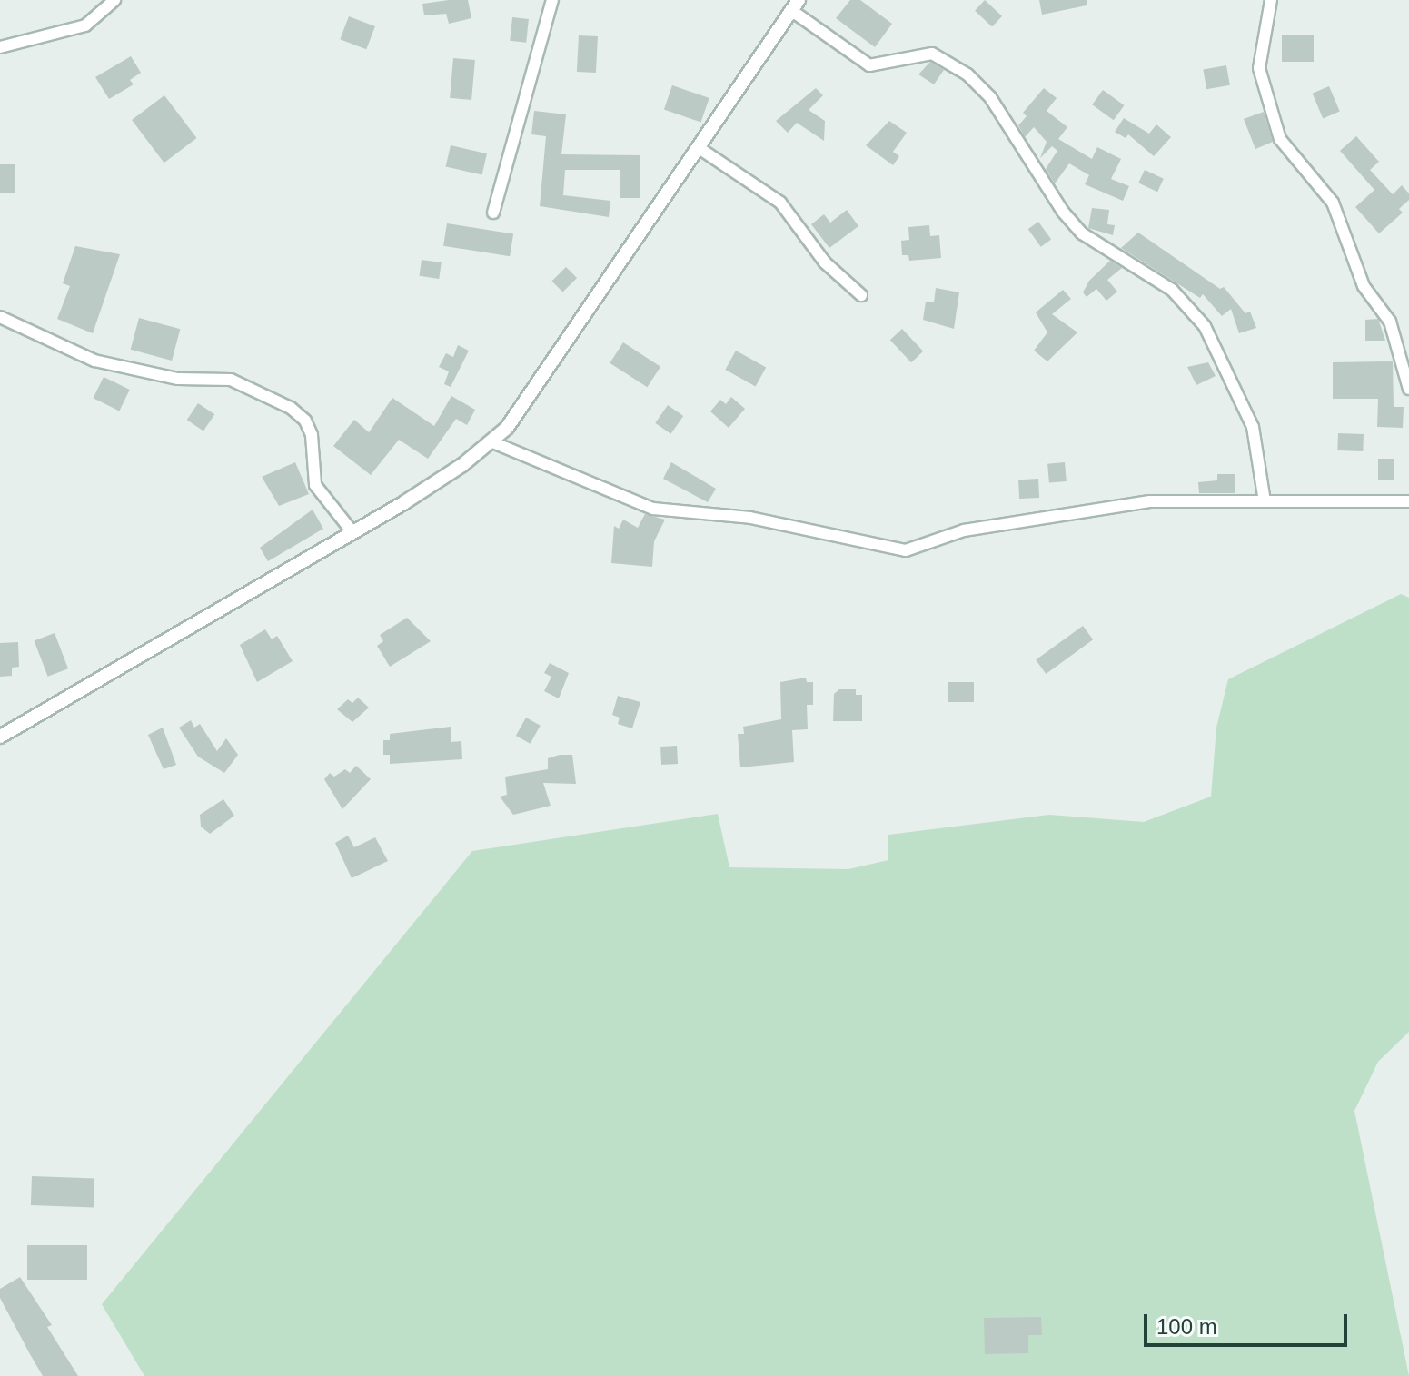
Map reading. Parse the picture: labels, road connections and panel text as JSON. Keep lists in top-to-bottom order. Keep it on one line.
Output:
{"scale_bar":"100 m"}
